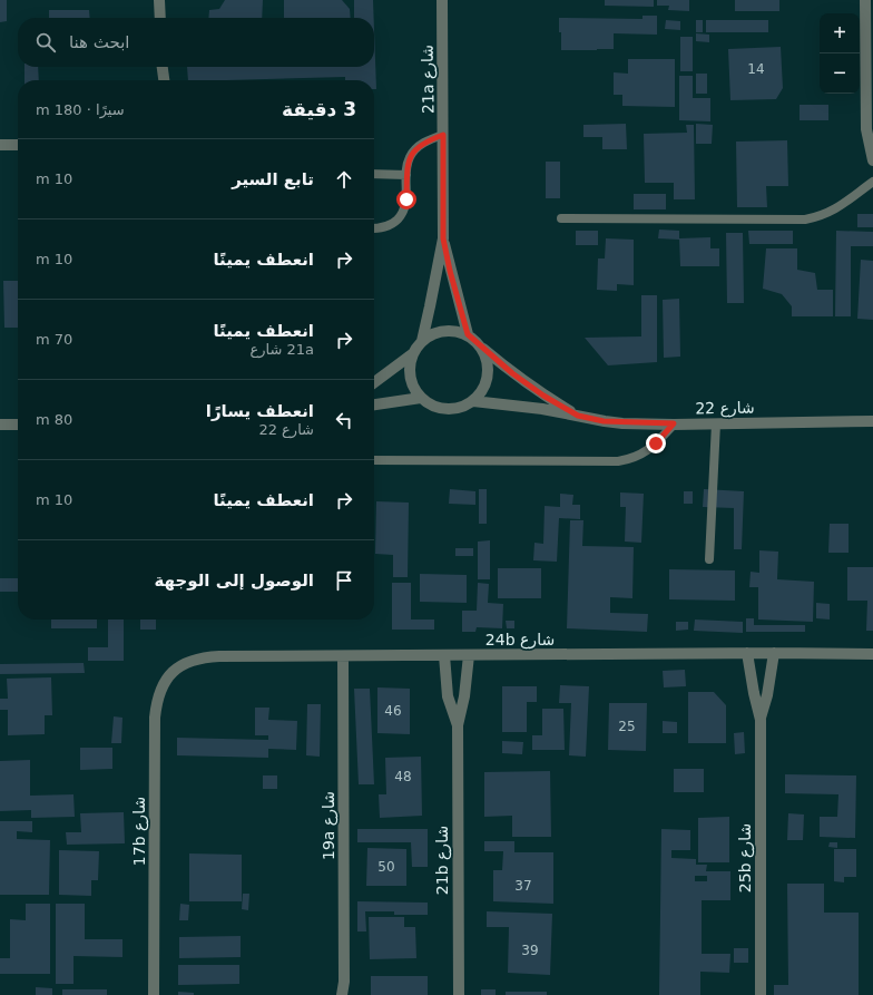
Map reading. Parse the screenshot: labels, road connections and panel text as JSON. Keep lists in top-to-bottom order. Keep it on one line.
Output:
{"streets":{"street":["21a شارع","شارع 22","24b شارع","19a شارع","17b شارع","25b شارع","21b شارع"]},"crossings":[["21a شارع","شارع 22"],["24b شارع","19a شارع"],["24b شارع","17b شارع"],["24b شارع","25b شارع"],["24b شارع","21b شارع"]],"house_numbers":["14","46","25","48","50","37","39"],"page":{"map_buttons":["+","−"],"search":"ابحث هنا","heading":["3 دقيقة","سيرًا · 180 m"],"list":[["تابع السير","10 m"],["انعطف يمينًا","10 m"],["انعطف يمينًا","21a شارع","70 m"],["انعطف يسارًا","شارع 22","80 m"],["انعطف يمينًا","10 m"],"الوصول إلى الوجهة"]}}
